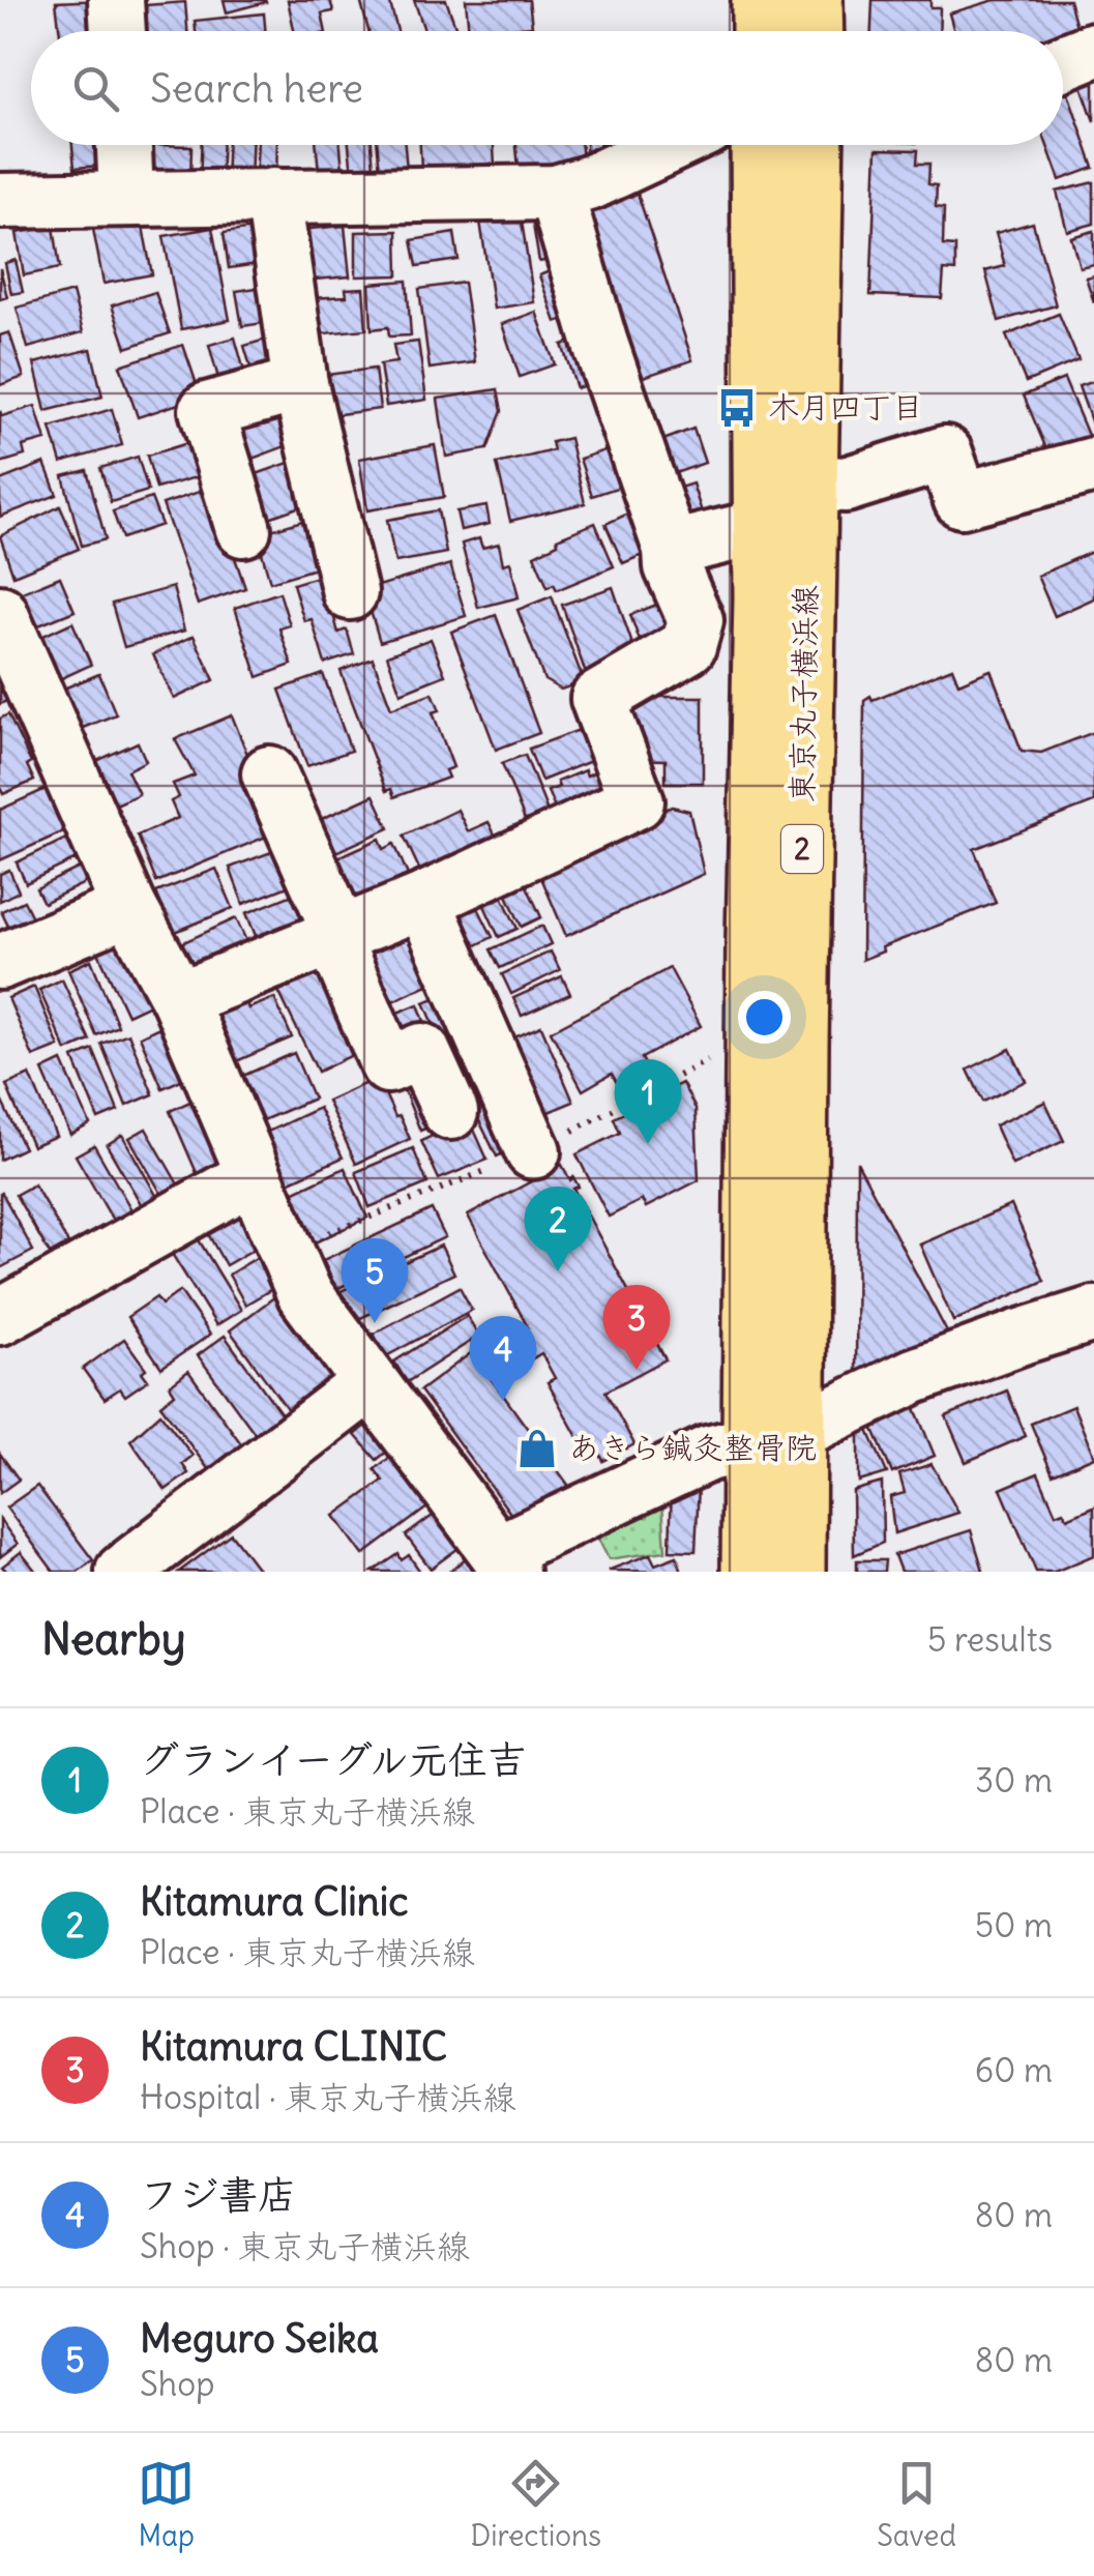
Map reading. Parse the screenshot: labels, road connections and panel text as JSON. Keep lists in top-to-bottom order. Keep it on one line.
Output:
{"streets":{"main road":["東京丸子横浜線","2"]},"places":{"bus stop":["木月四丁目"],"shop":["あきら鍼灸整骨院"]},"page":{"search":"Search here","pins":["1","2","5","3","4"],"heading":["Nearby","5 results"],"list":[{"mark":"1","name":"グランイーグル元住吉","note":"Place · 東京丸子横浜線","value":"30 m"},{"mark":"2","name":"Kitamura Clinic","note":"Place · 東京丸子横浜線","value":"50 m"},{"mark":"3","name":"Kitamura CLINIC","note":"Hospital · 東京丸子横浜線","value":"60 m"},{"mark":"4","name":"フジ書店","note":"Shop · 東京丸子横浜線","value":"80 m"},{"mark":"5","name":"Meguro Seika","note":"Shop","value":"80 m"}],"nav":["Map","Directions","Saved"]}}
